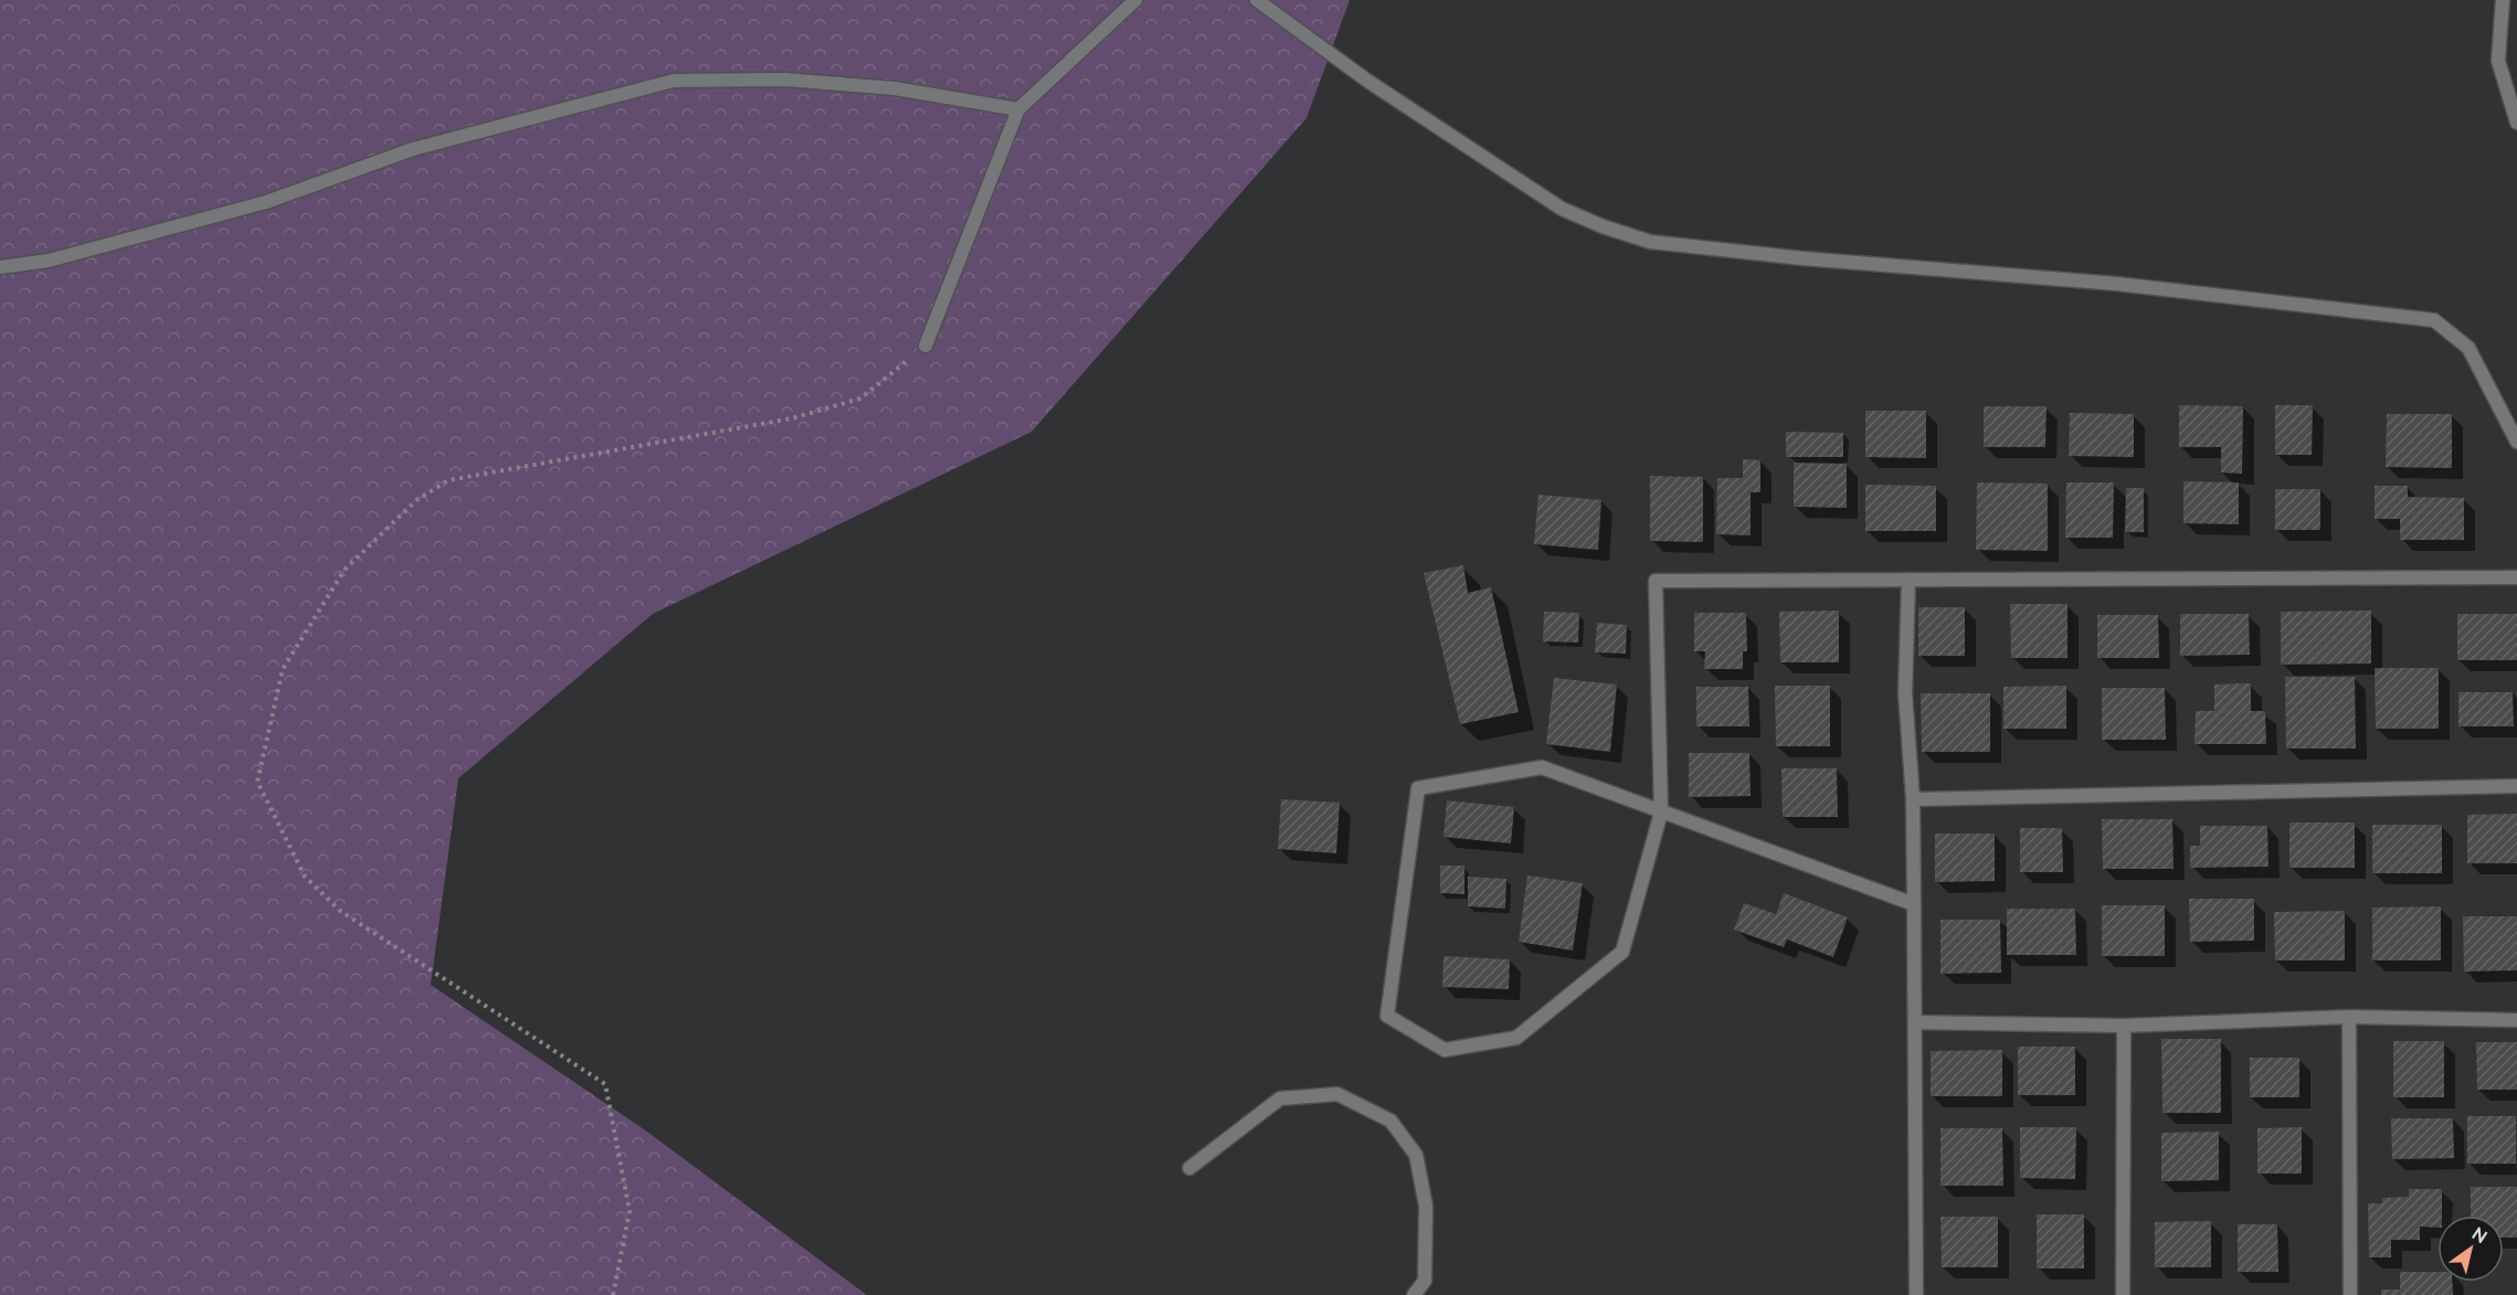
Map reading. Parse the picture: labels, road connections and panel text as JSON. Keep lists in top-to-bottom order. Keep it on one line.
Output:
{"north":"top right"}
